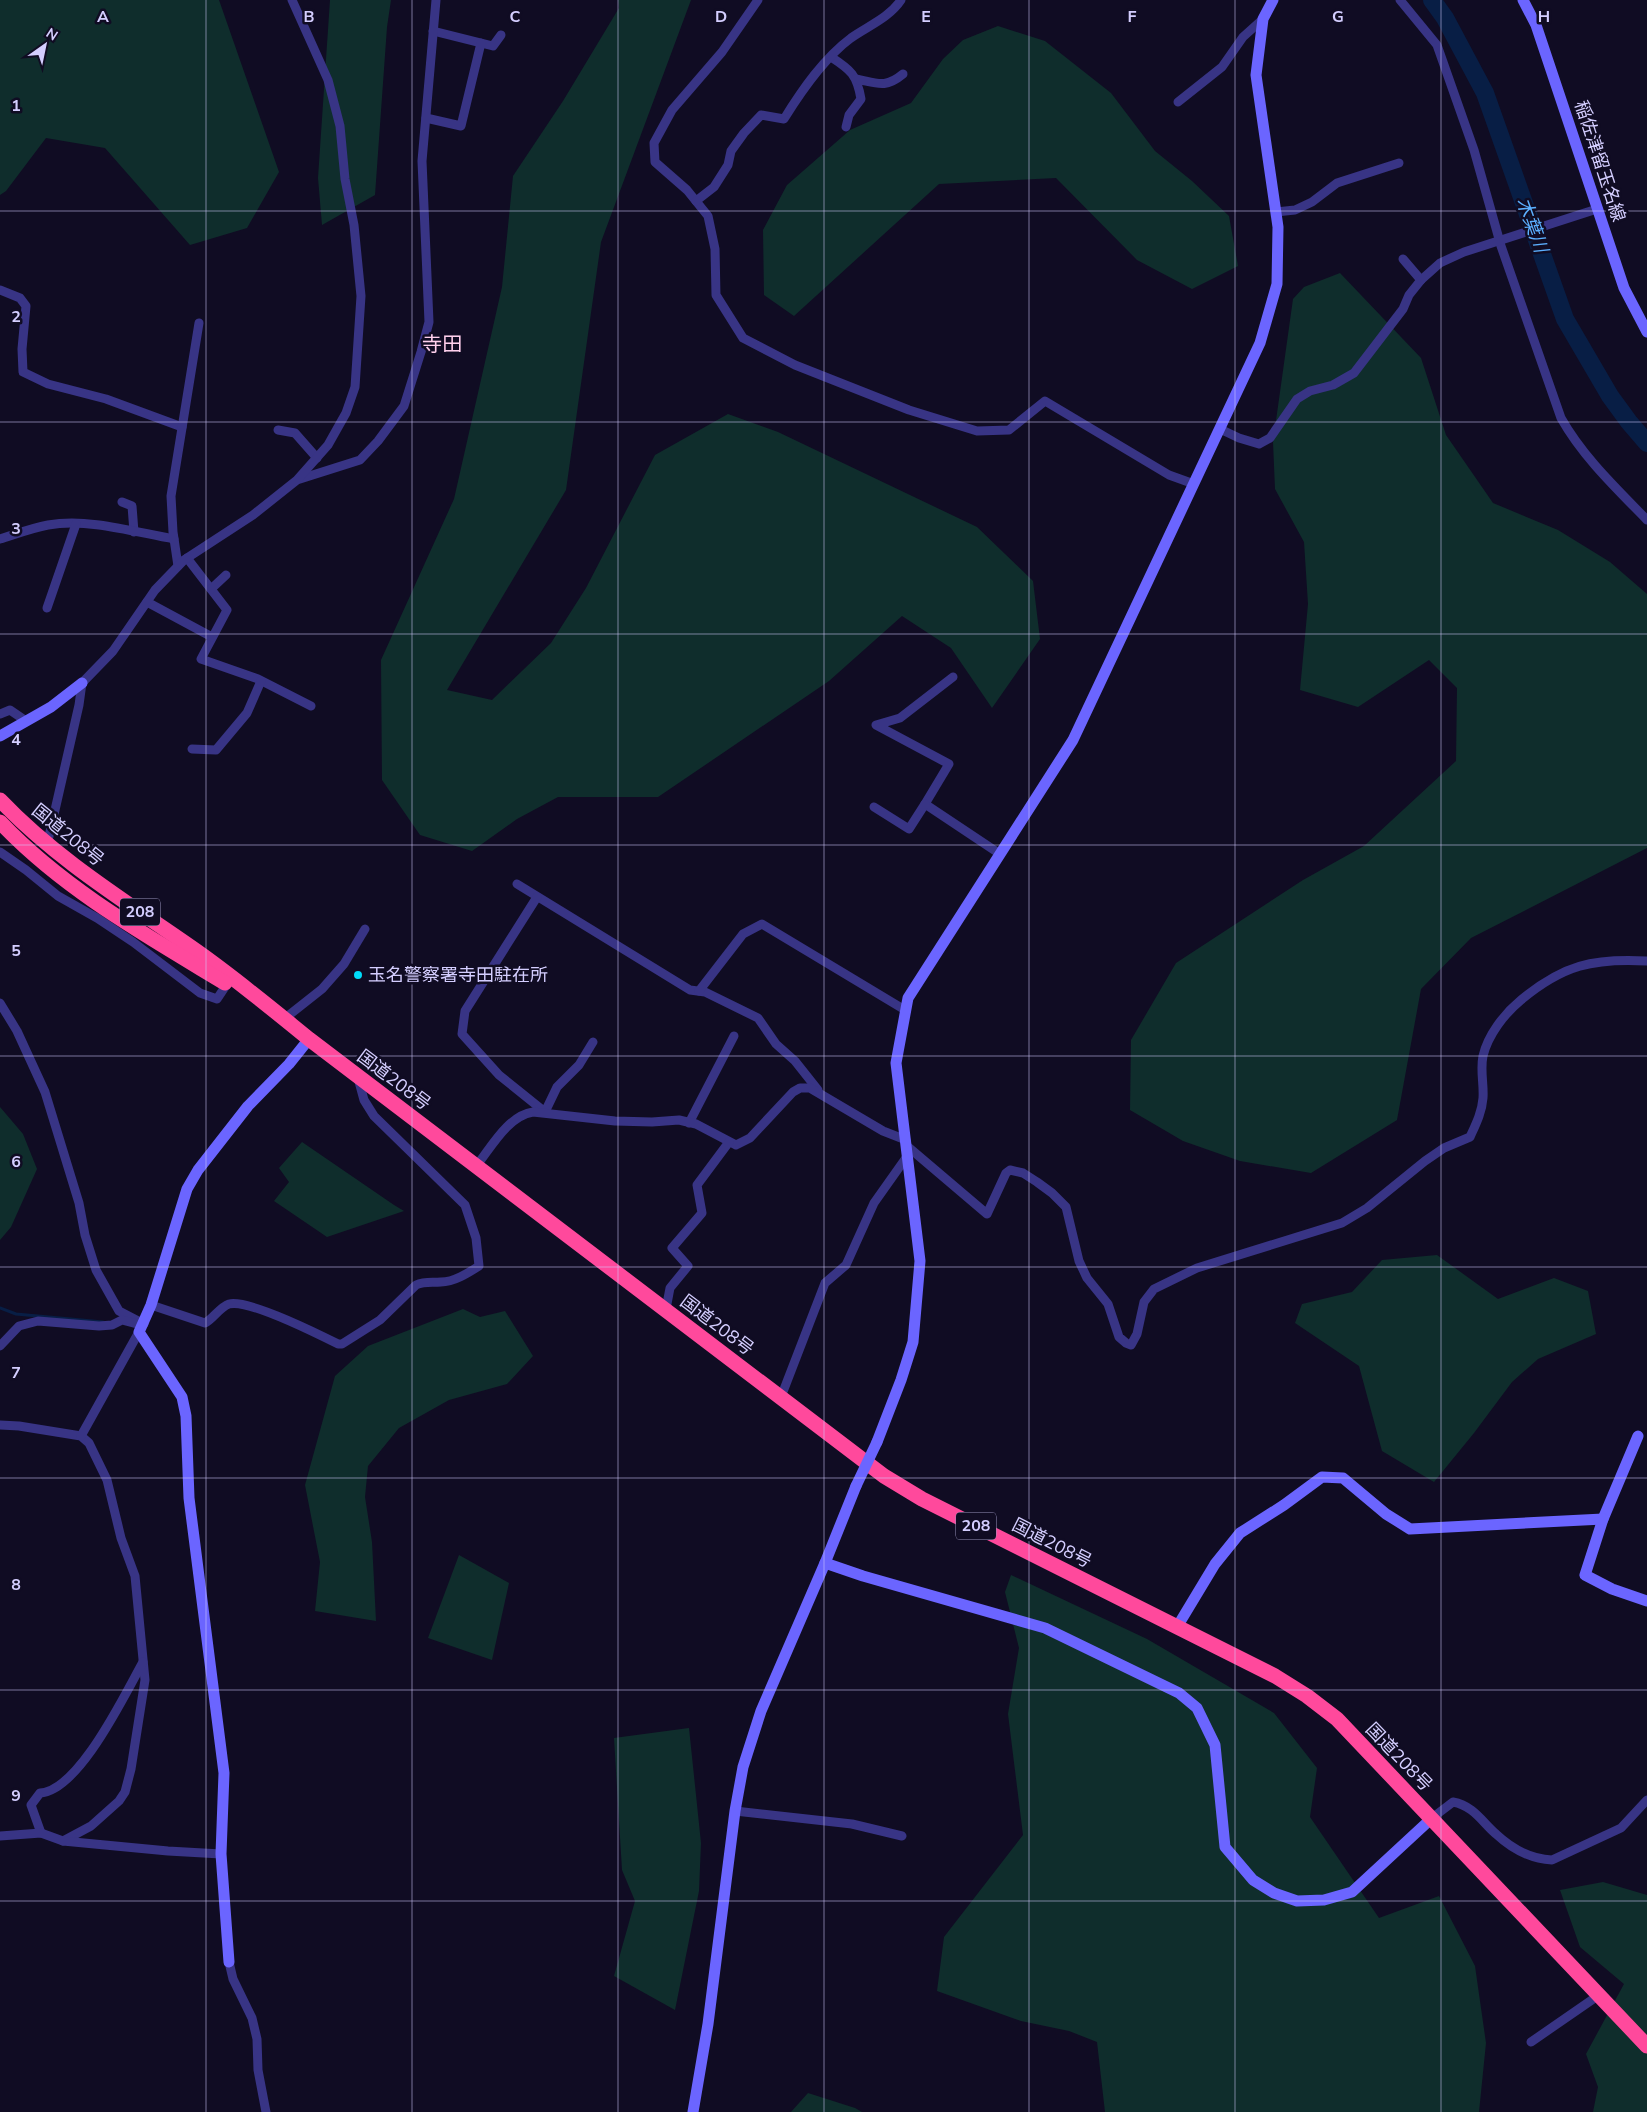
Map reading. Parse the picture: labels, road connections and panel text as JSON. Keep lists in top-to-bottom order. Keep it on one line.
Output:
{"streets":{"highway":["国道208号","208"],"street":["稲佐津留玉名線"]},"districts":["寺田"],"water":["木葉川"],"places":["玉名警察署寺田駐在所"],"north":"top right","grid":{"columns":["A","B","C","D","E","F","G","H"],"rows":["1","2","3","4","5","6","7","8","9"]}}
